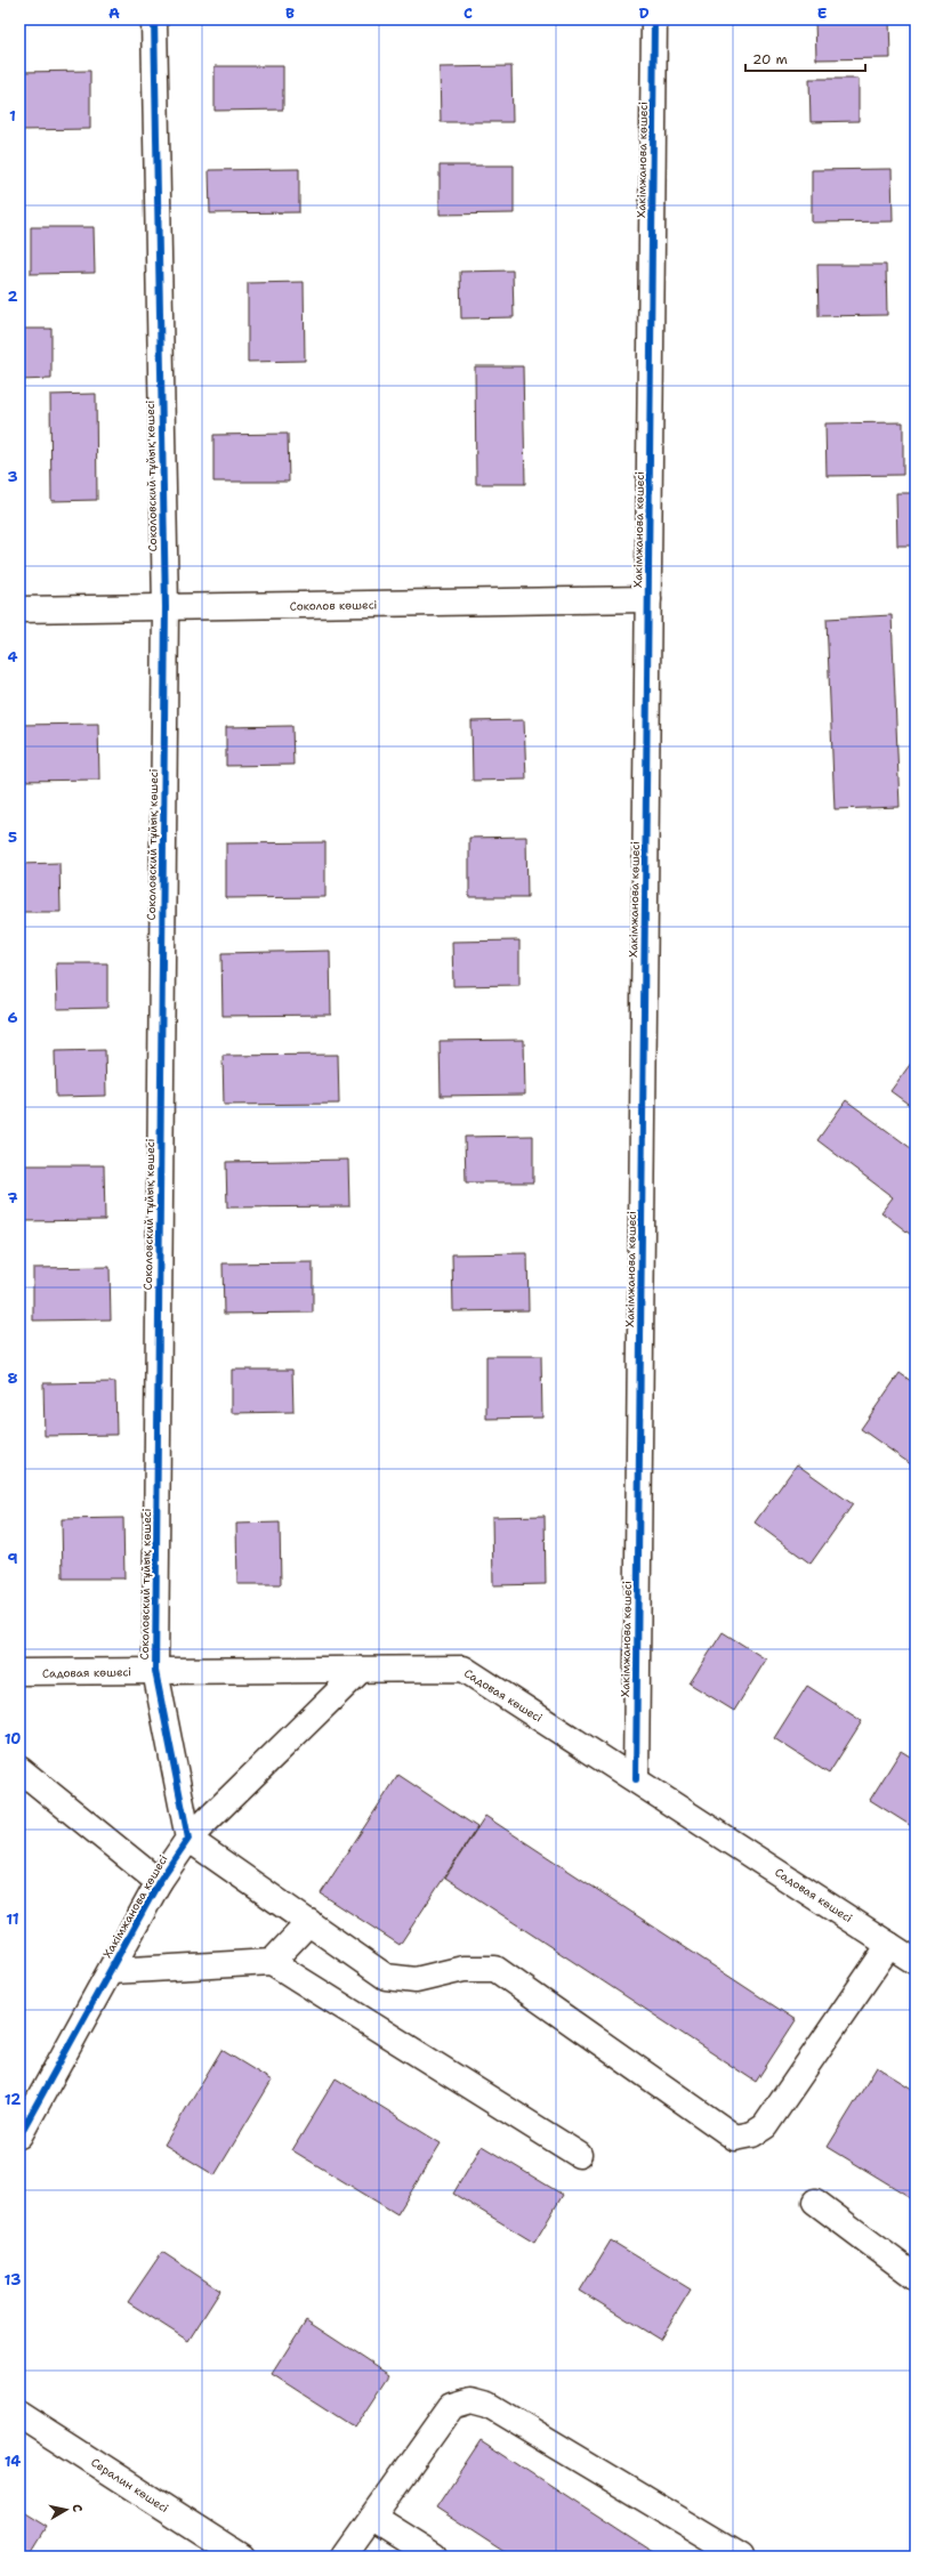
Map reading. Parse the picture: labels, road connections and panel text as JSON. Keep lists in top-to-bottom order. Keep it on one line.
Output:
{"streets":{"street":["Хакімжанова көшесі","Соколовский тұйық көшесі","Соколов көшесі","Садовая көшесі","Сералин көшесі"]},"crossings":[["Хакімжанова көшесі","Соколов көшесі"],["Хакімжанова көшесі","Садовая көшесі"],["Соколовский тұйық көшесі","Соколов көшесі"],["Соколовский тұйық көшесі","Садовая көшесі"]],"scale_bar":"20 m","north":"right","grid":{"columns":["A","B","C","D","E"],"rows":["1","2","3","4","5","6","7","8","9","10","11","12","13","14"]}}
